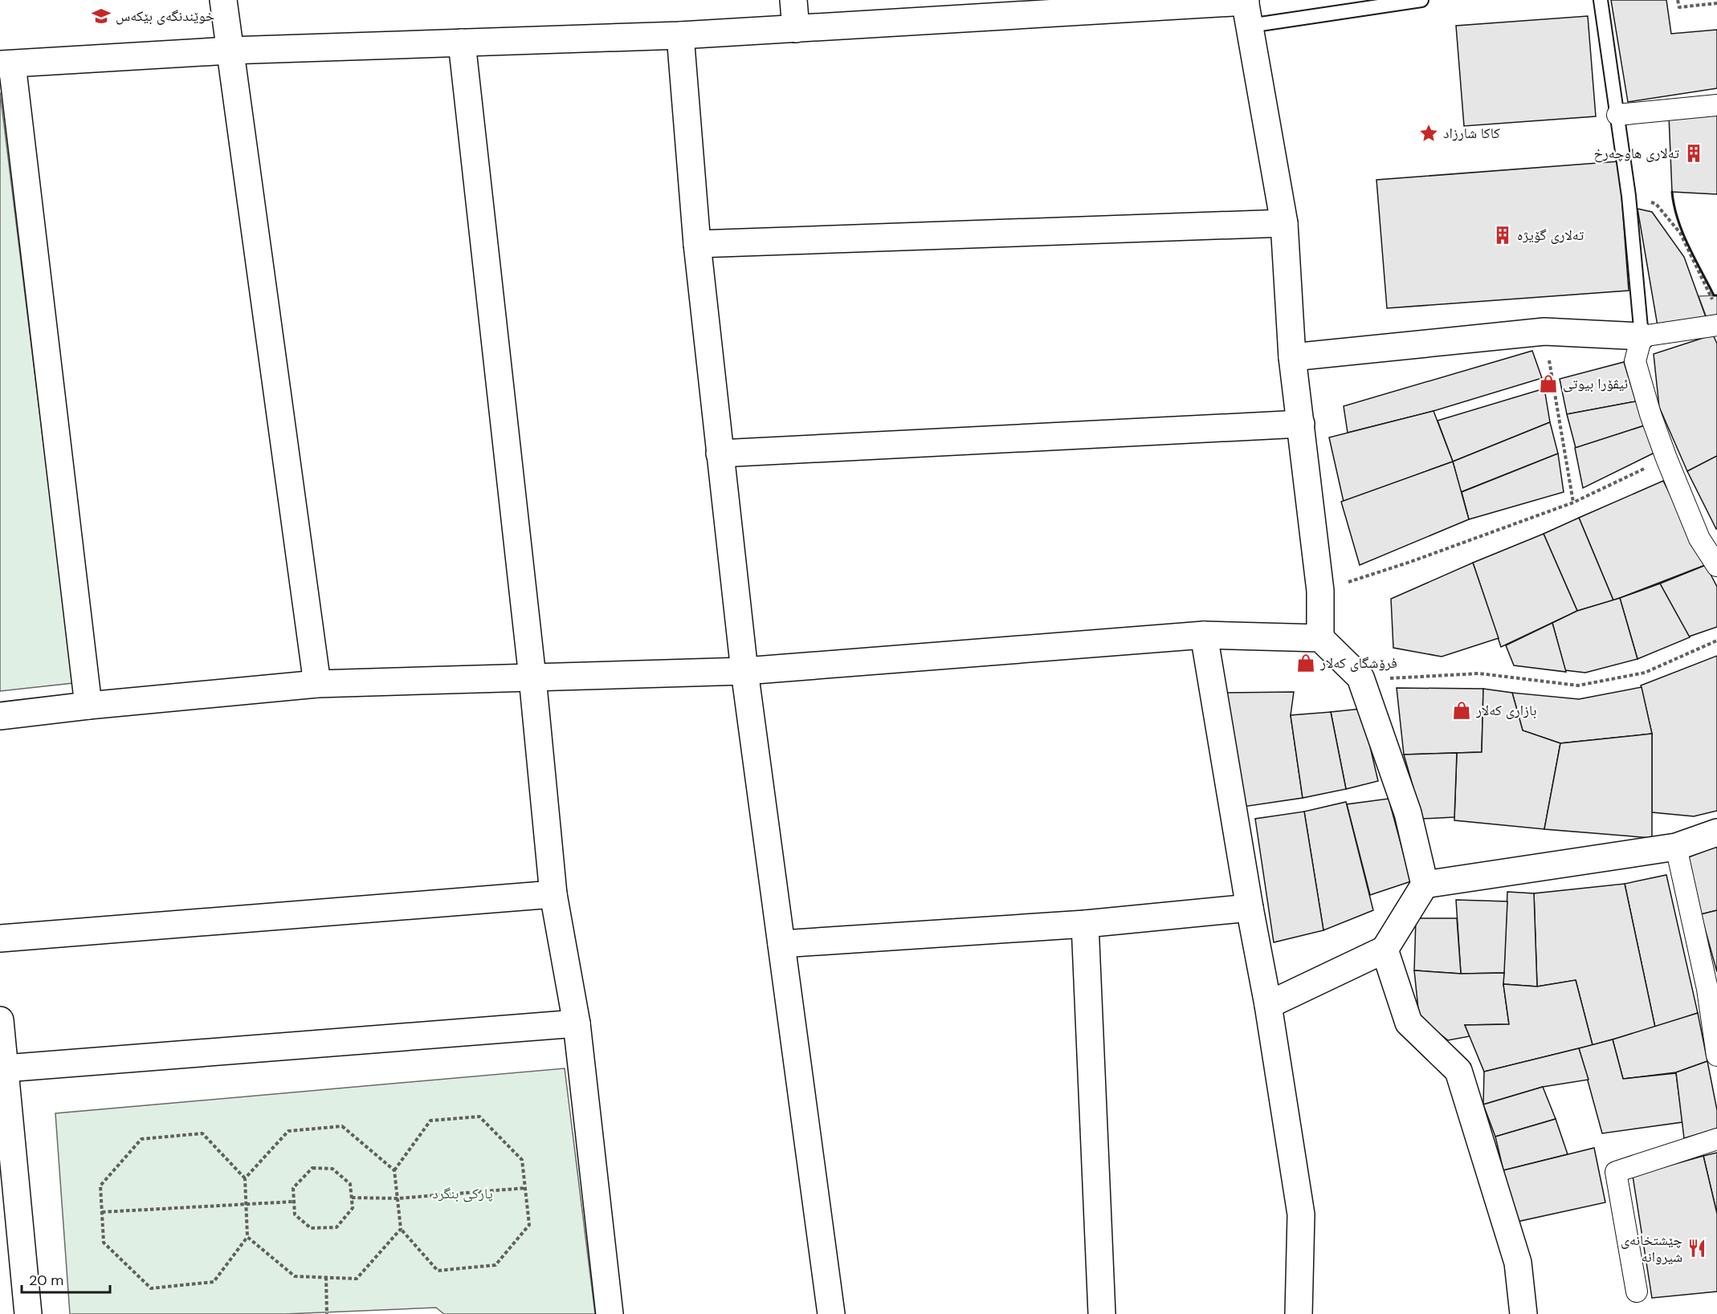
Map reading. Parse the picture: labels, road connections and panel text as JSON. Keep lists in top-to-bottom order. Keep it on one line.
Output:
{"parks":["پارکی بنگرد"],"places":{"school or university":["خوێندنگەی بێکەس"],"place":["كاكا شارزاد"],"building":["تەلاری هاوچەرخ","تەلاری گۆیژە"],"shop":["ئیڤۆرا بیوتی","فرۆشگای کەلار","بازاری کەلار"],"restaurant":["چێشتخانەی شیروانە"]},"scale_bar":"20 m"}
